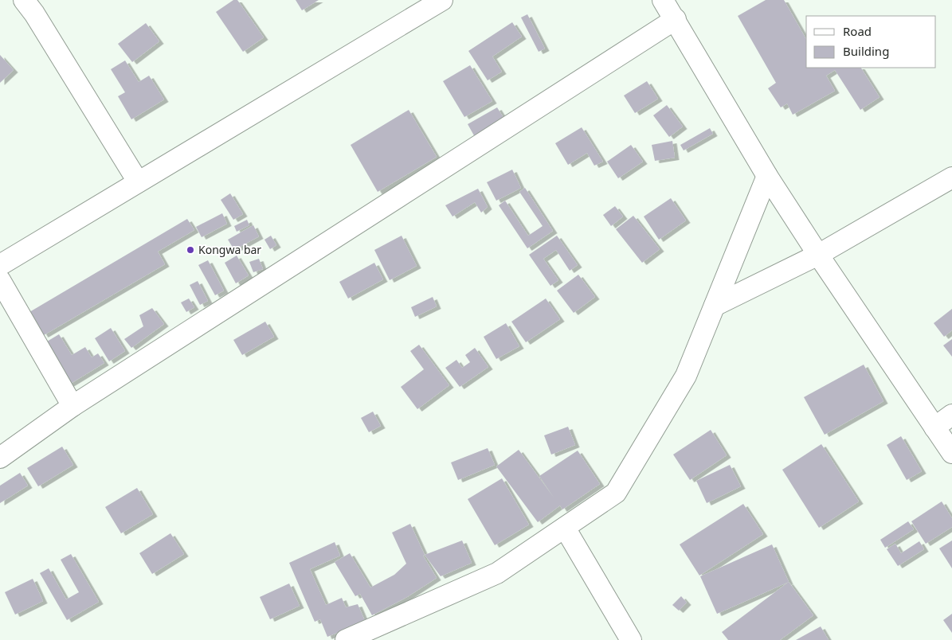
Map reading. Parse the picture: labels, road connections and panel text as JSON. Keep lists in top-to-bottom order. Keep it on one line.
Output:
{"places":["Kongwa bar"],"legend":["Road","Building"]}
